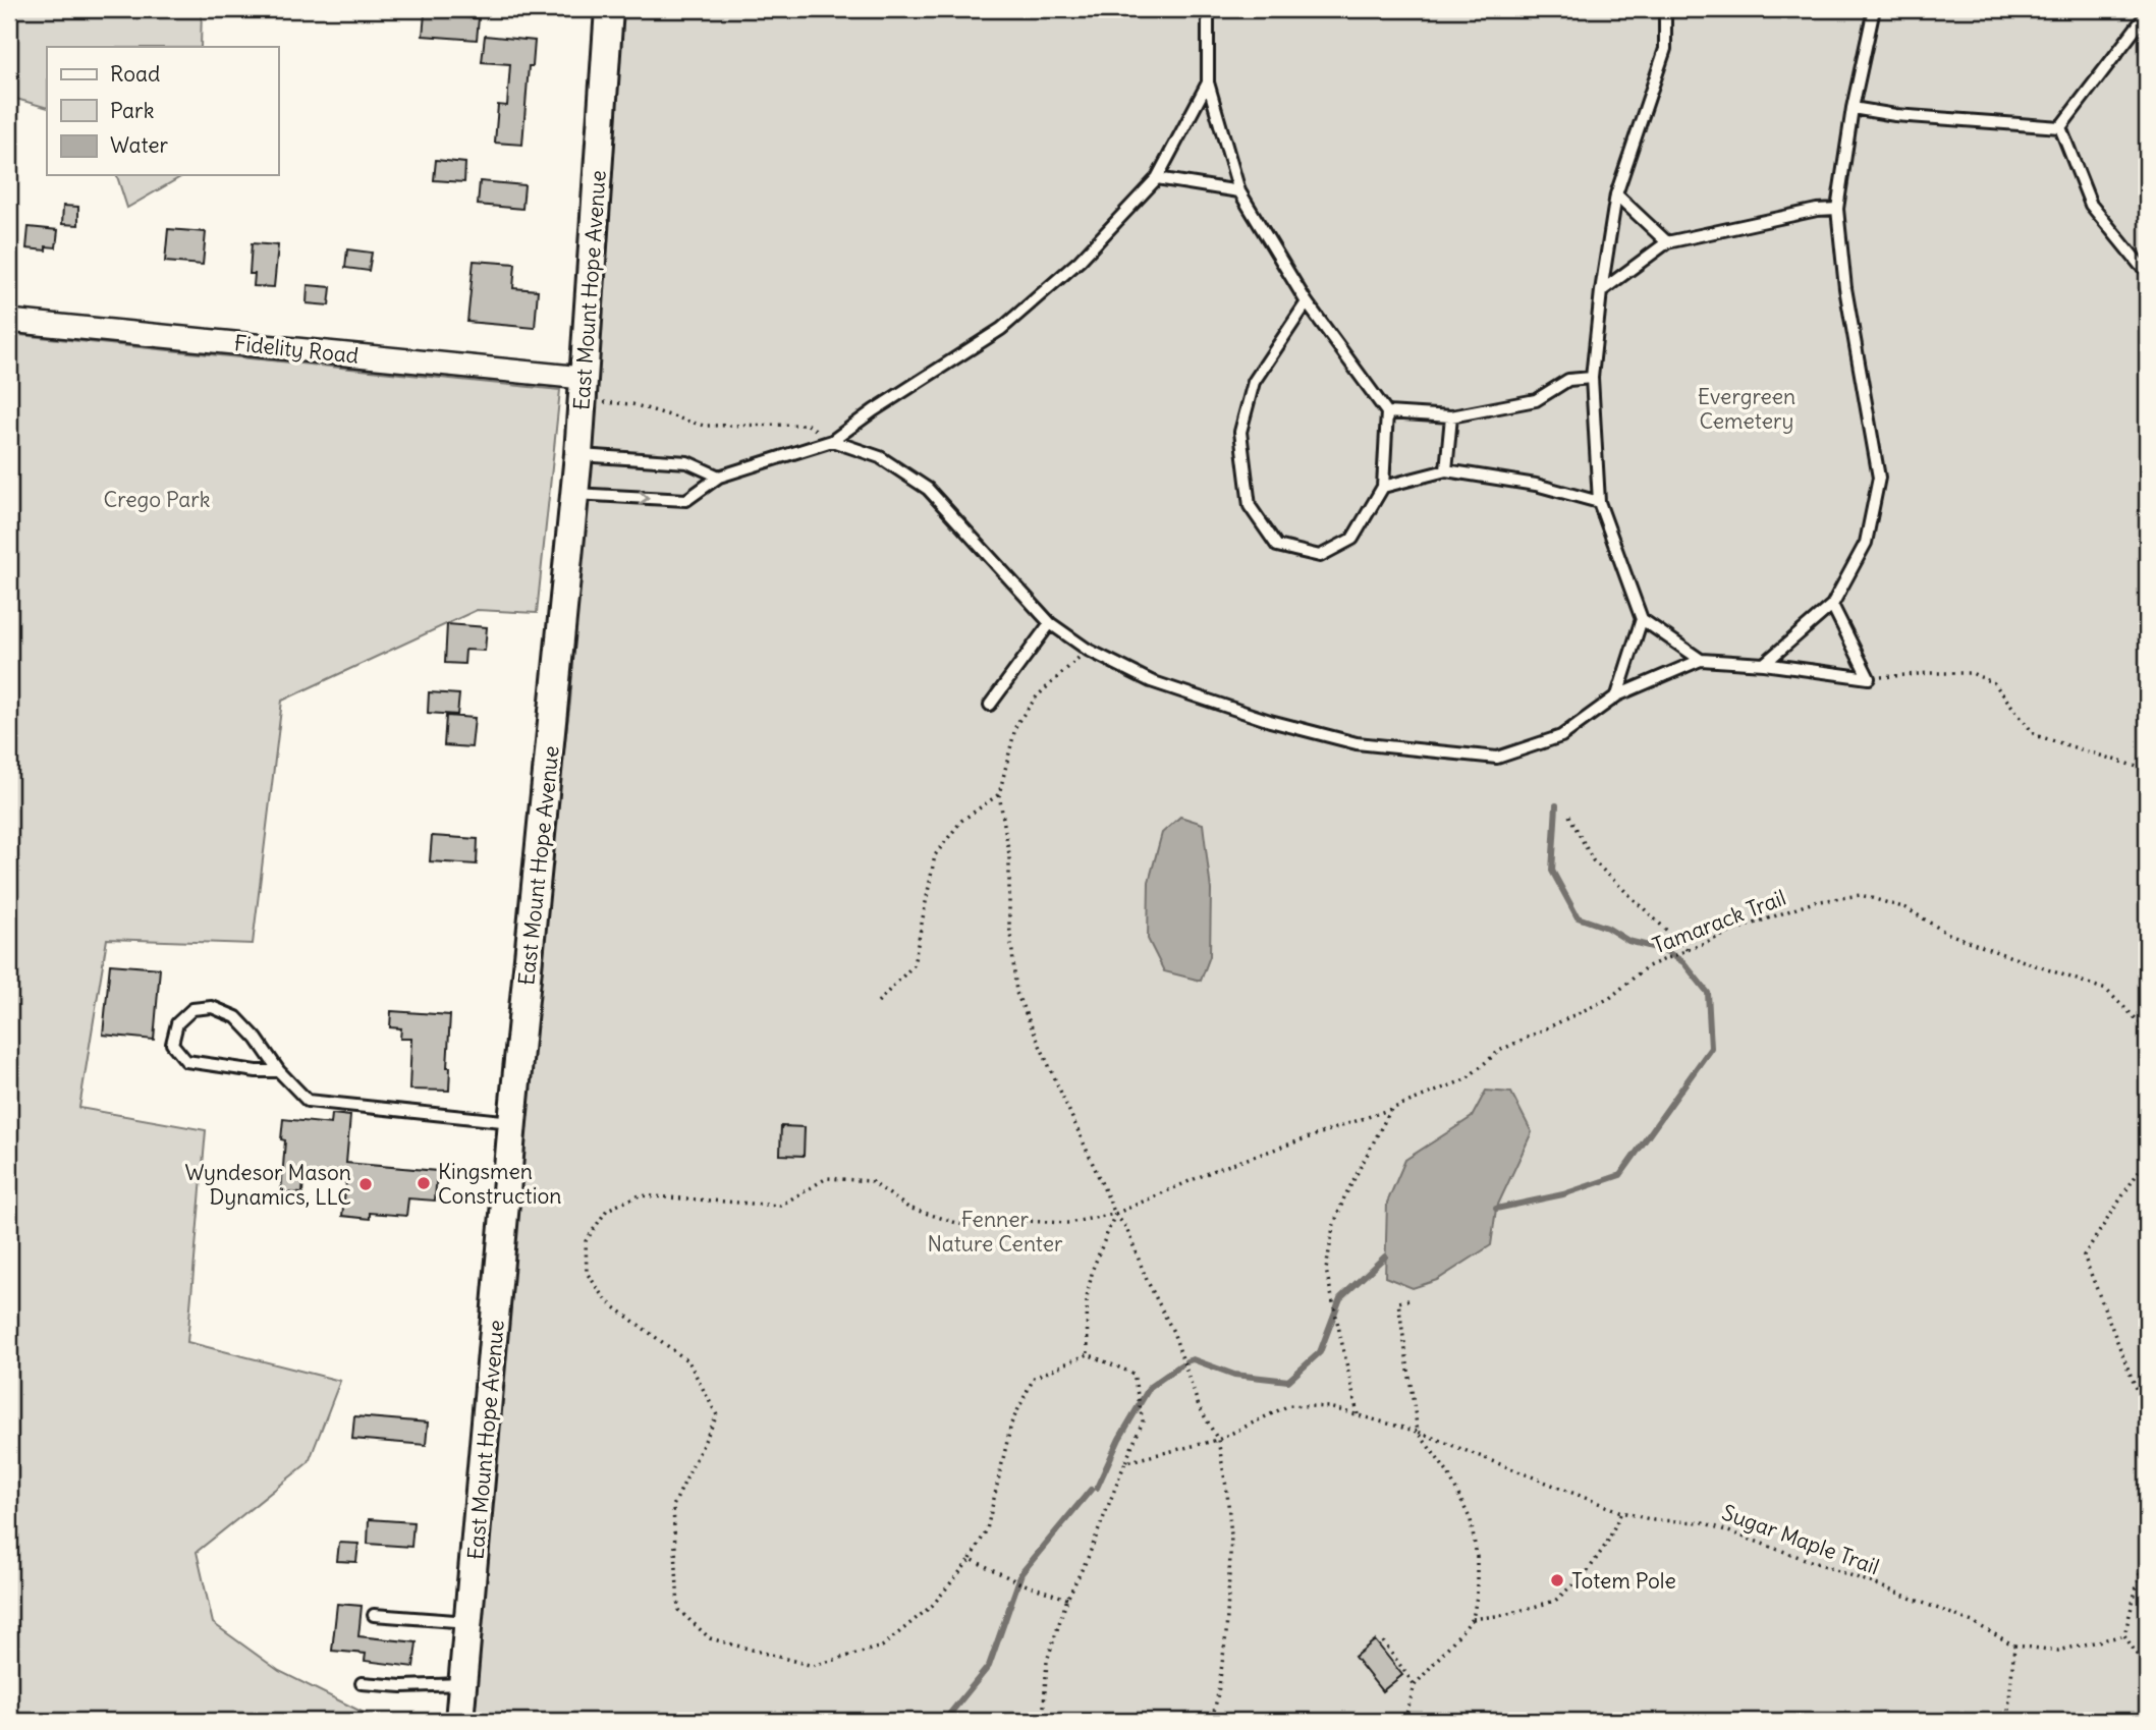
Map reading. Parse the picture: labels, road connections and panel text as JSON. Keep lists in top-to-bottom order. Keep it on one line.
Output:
{"streets":{"street":["East Mount Hope Avenue","Fidelity Road"],"path":["Tamarack Trail","Sugar Maple Trail"]},"crossings":[["East Mount Hope Avenue","Fidelity Road"]],"parks":["Evergreen Cemetery","Crego Park","Fenner Nature Center"],"places":["Kingsmen Construction","Wyndesor Mason Dynamics, LLC","Totem Pole"],"legend":["Road","Park","Water"]}
